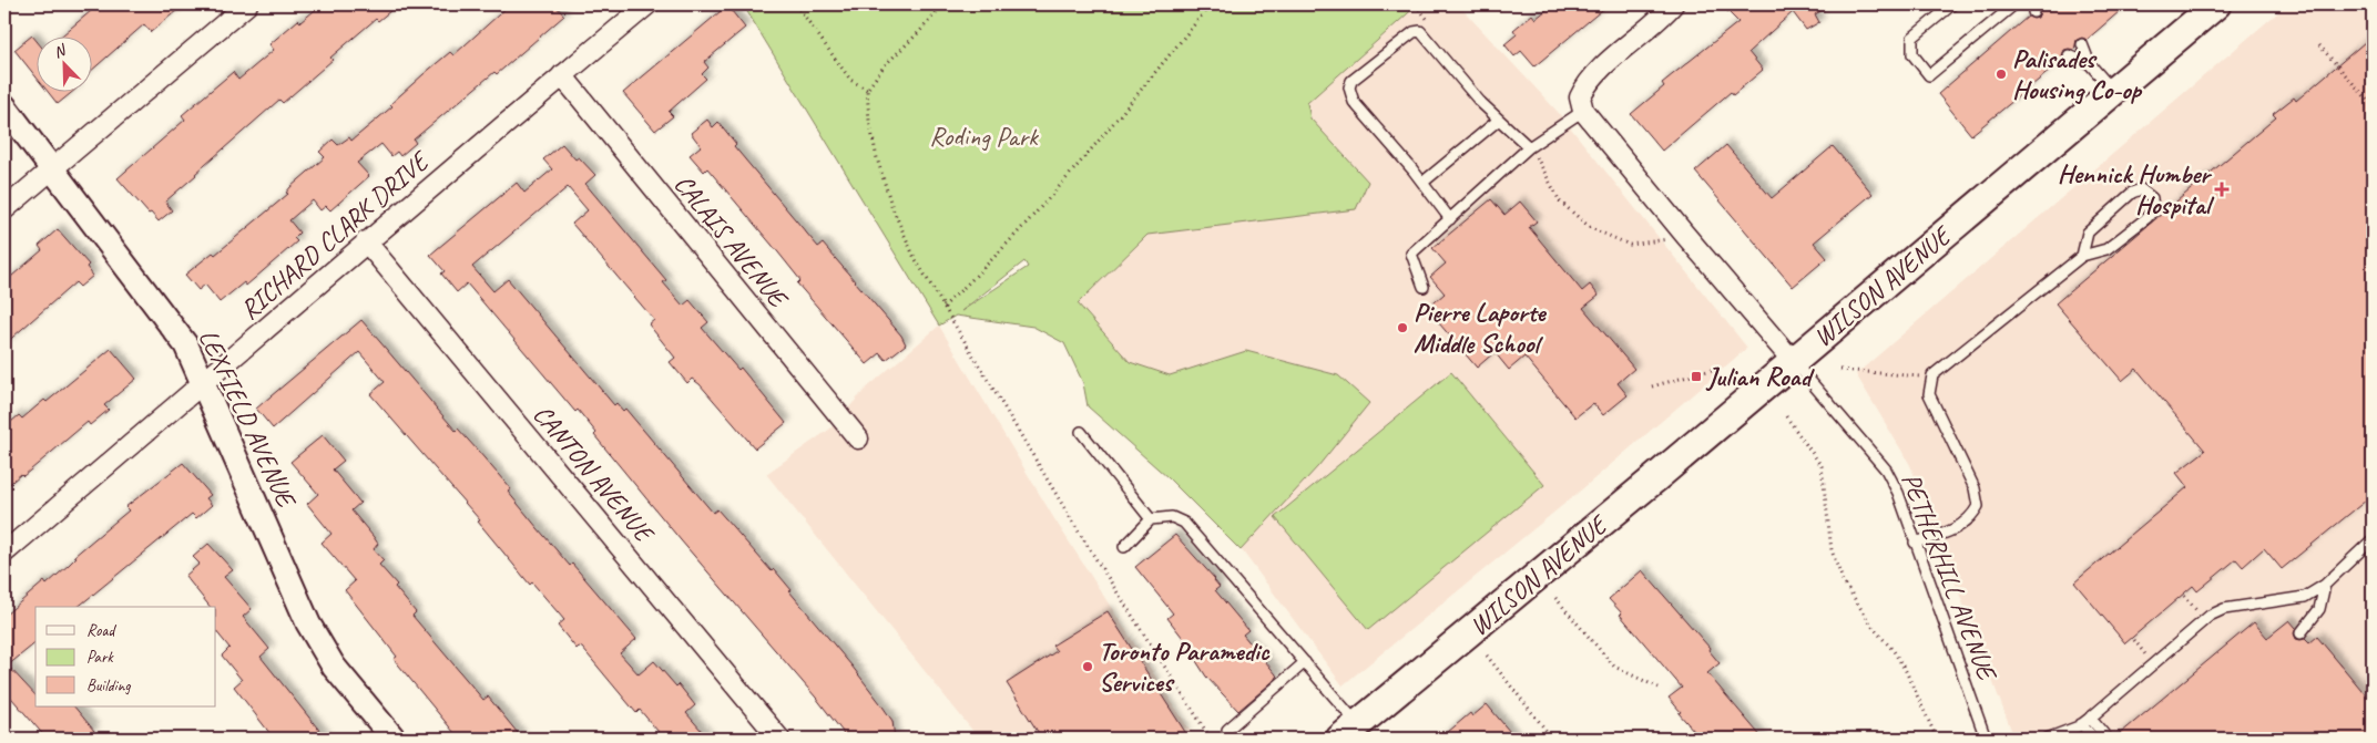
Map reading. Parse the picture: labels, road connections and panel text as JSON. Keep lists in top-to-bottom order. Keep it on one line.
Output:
{"streets":{"main road":["WILSON AVENUE"],"street":["RICHARD CLARK DRIVE","CALAIS AVENUE","LEXFIELD AVENUE","CANTON AVENUE"],"lane":["PETHERHILL AVENUE"]},"crossings":[["RICHARD CLARK DRIVE","CALAIS AVENUE"],["RICHARD CLARK DRIVE","LEXFIELD AVENUE"],["RICHARD CLARK DRIVE","CANTON AVENUE"],["WILSON AVENUE","PETHERHILL AVENUE"]],"parks":["Roding Park"],"places":{"other":["Palisades Housing Co-op","Pierre Laporte Middle School","Toronto Paramedic Services"],"health":["Hennick Humber Hospital"],"transit":["Julian Road"]},"legend":["Road","Park","Building"],"north":"top left"}
